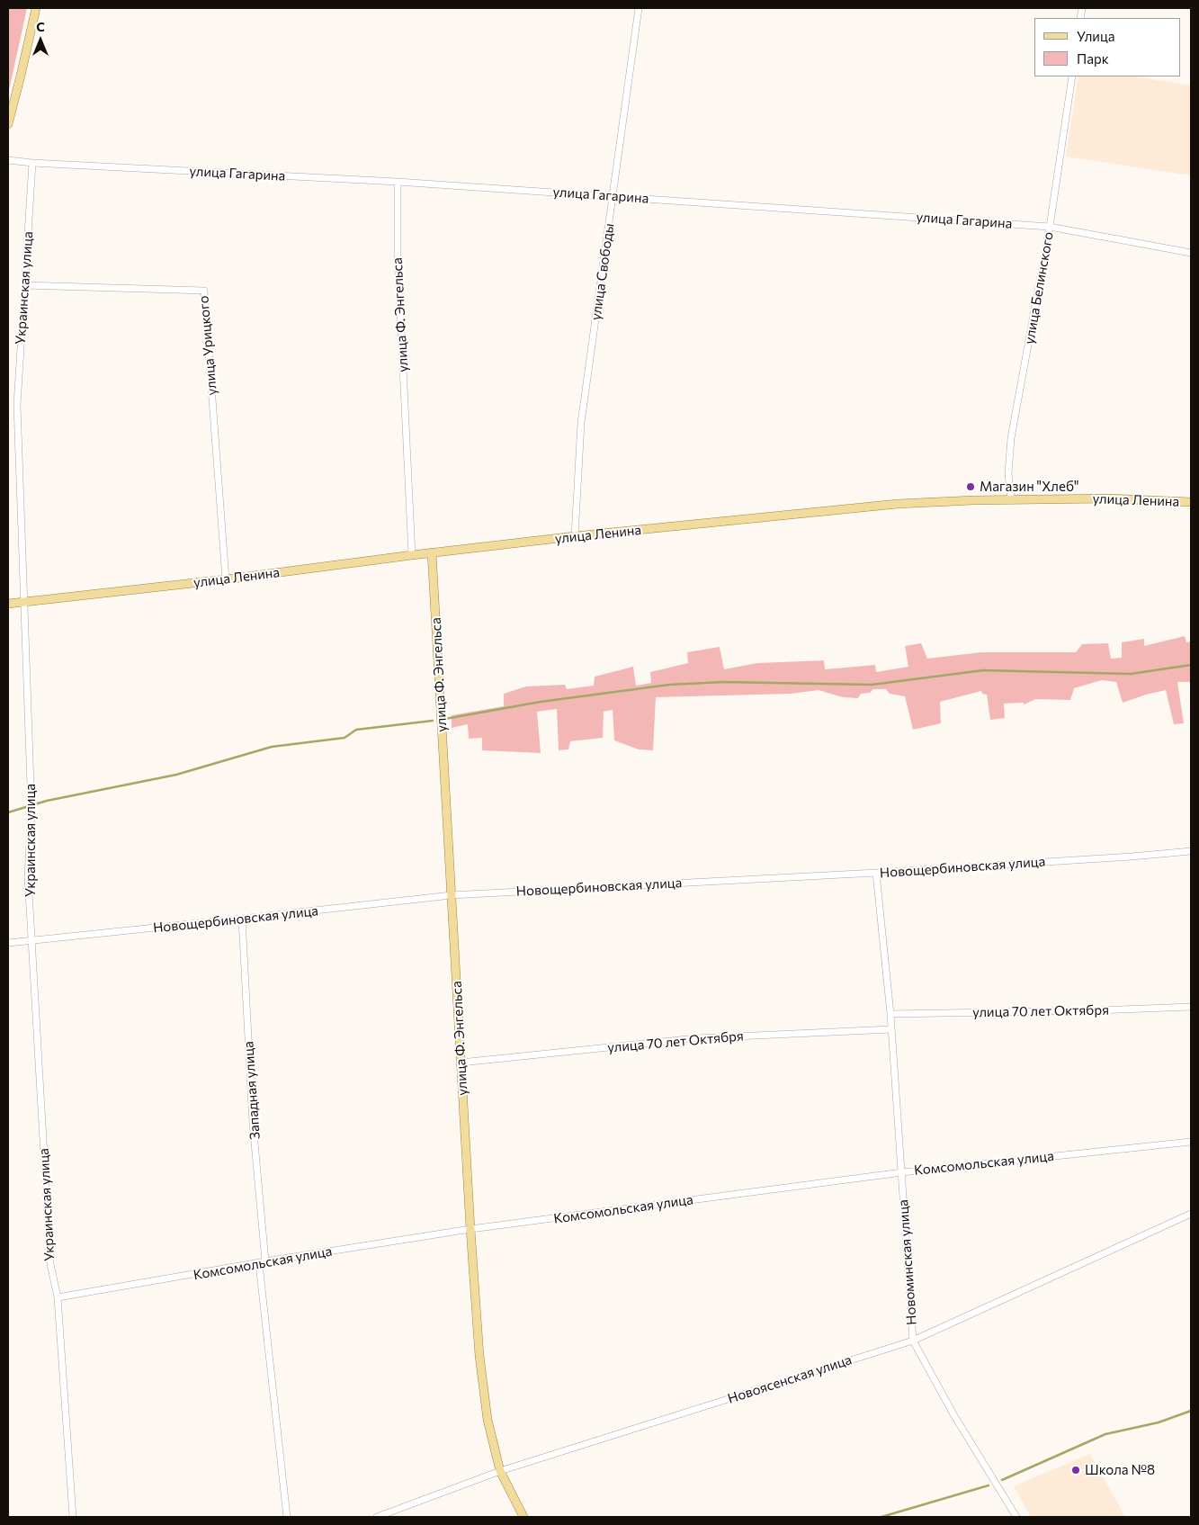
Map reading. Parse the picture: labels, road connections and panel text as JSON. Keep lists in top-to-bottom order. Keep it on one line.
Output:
{"streets":{"main road":["улица Ф. Энгельса","улица Ленина"],"street":["улица Гагарина","улица Свободы","Украинская улица","улица Белинского","улица Урицкого","Новощербиновская улица","улица 70 лет Октября","Западная улица","Комсомольская улица","Новоминская улица","Новоясенская улица"]},"crossings":[["улица Гагарина","улица Свободы"],["улица Гагарина","Украинская улица"],["улица Гагарина","улица Белинского"],["улица Гагарина","улица Ф. Энгельса"],["улица Свободы","улица Ленина"],["Украинская улица","улица Урицкого"],["Украинская улица","улица Ленина"],["Украинская улица","Новощербиновская улица"],["Украинская улица","Комсомольская улица"],["улица Белинского","улица Ленина"],["улица Ф. Энгельса","улица Ленина"],["улица Ф. Энгельса","Новощербиновская улица"],["улица Ф. Энгельса","улица 70 лет Октября"],["улица Ф. Энгельса","Комсомольская улица"],["улица Ф. Энгельса","Новоясенская улица"],["улица Урицкого","улица Ленина"],["Новощербиновская улица","Западная улица"],["Новощербиновская улица","Новоминская улица"],["улица 70 лет Октября","Новоминская улица"],["Западная улица","Комсомольская улица"],["Комсомольская улица","Новоминская улица"],["Новоминская улица","Новоясенская улица"]],"places":["Магазин \"Хлеб\"","Школа №8"],"legend":["Улица","Парк"],"north":"top"}
